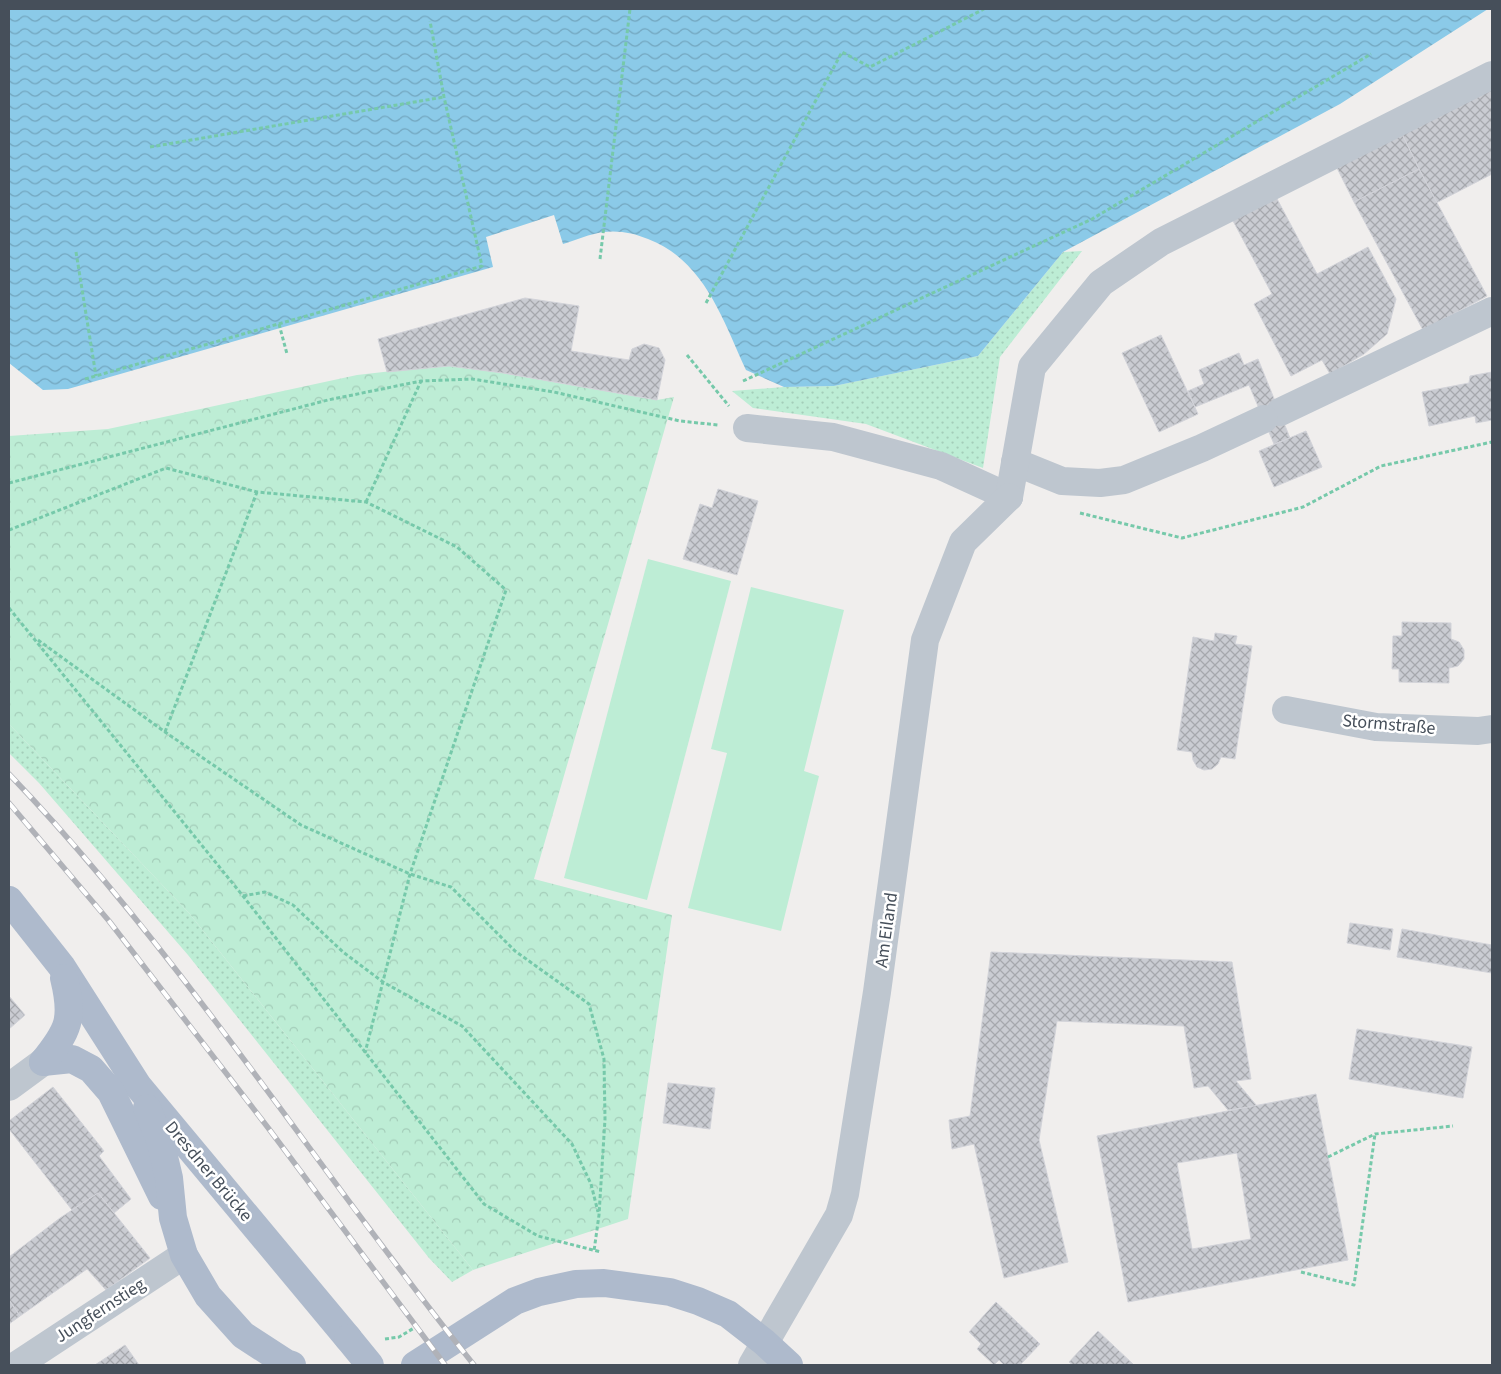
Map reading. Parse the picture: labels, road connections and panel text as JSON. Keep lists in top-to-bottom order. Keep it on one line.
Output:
{"streets":{"main road":["Dresdner Brücke"],"street":["Stormstraße","Am Eiland","Jungfernstieg"]}}
